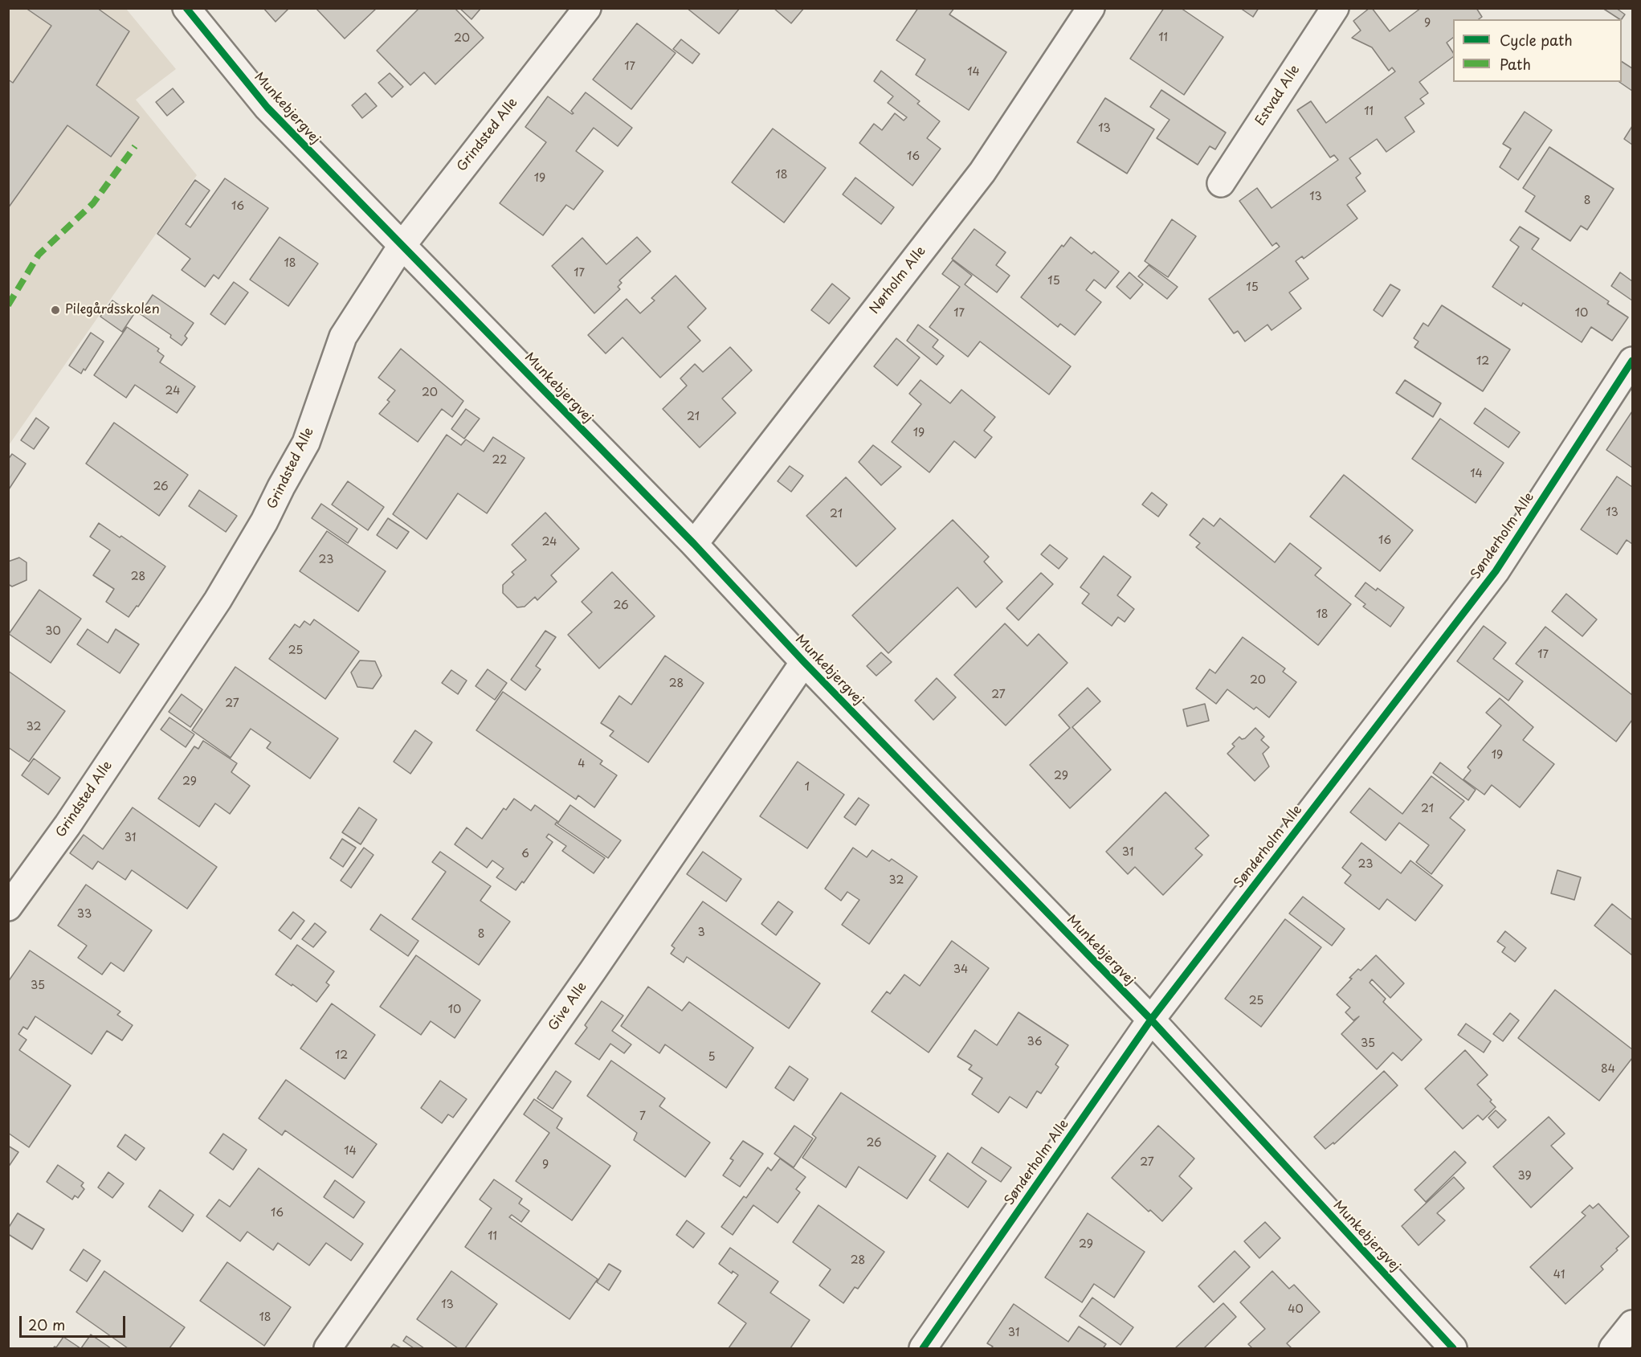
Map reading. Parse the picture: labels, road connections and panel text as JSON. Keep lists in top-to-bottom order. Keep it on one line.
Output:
{"streets":{"street":["Estvad Alle","Munkebjergvej","Grindsted Alle","Nørholm Alle","Sønderholm Alle","Give Alle"]},"crossings":[["Munkebjergvej","Grindsted Alle"],["Munkebjergvej","Nørholm Alle"],["Munkebjergvej","Sønderholm Alle"],["Munkebjergvej","Give Alle"]],"places":["Pilegårdsskolen"],"house_numbers":["9","11","20","17","14","11","13","16","18","19","13","8","16","18","17","15","15","17","10","12","24","20","21","19","22","14","26","13","21","16","24","23","28","26","18","30","25","17","20","28","27","27","32","19","4","29","29","1","21","31","31","6","23","32","33","3","8","34","35","25","10","36","35","12","5","84","7","26","14","27","9","39","16","11","29","28","41","13","40","18","31"],"legend":["Cycle path","Path"],"scale_bar":"20 m"}
